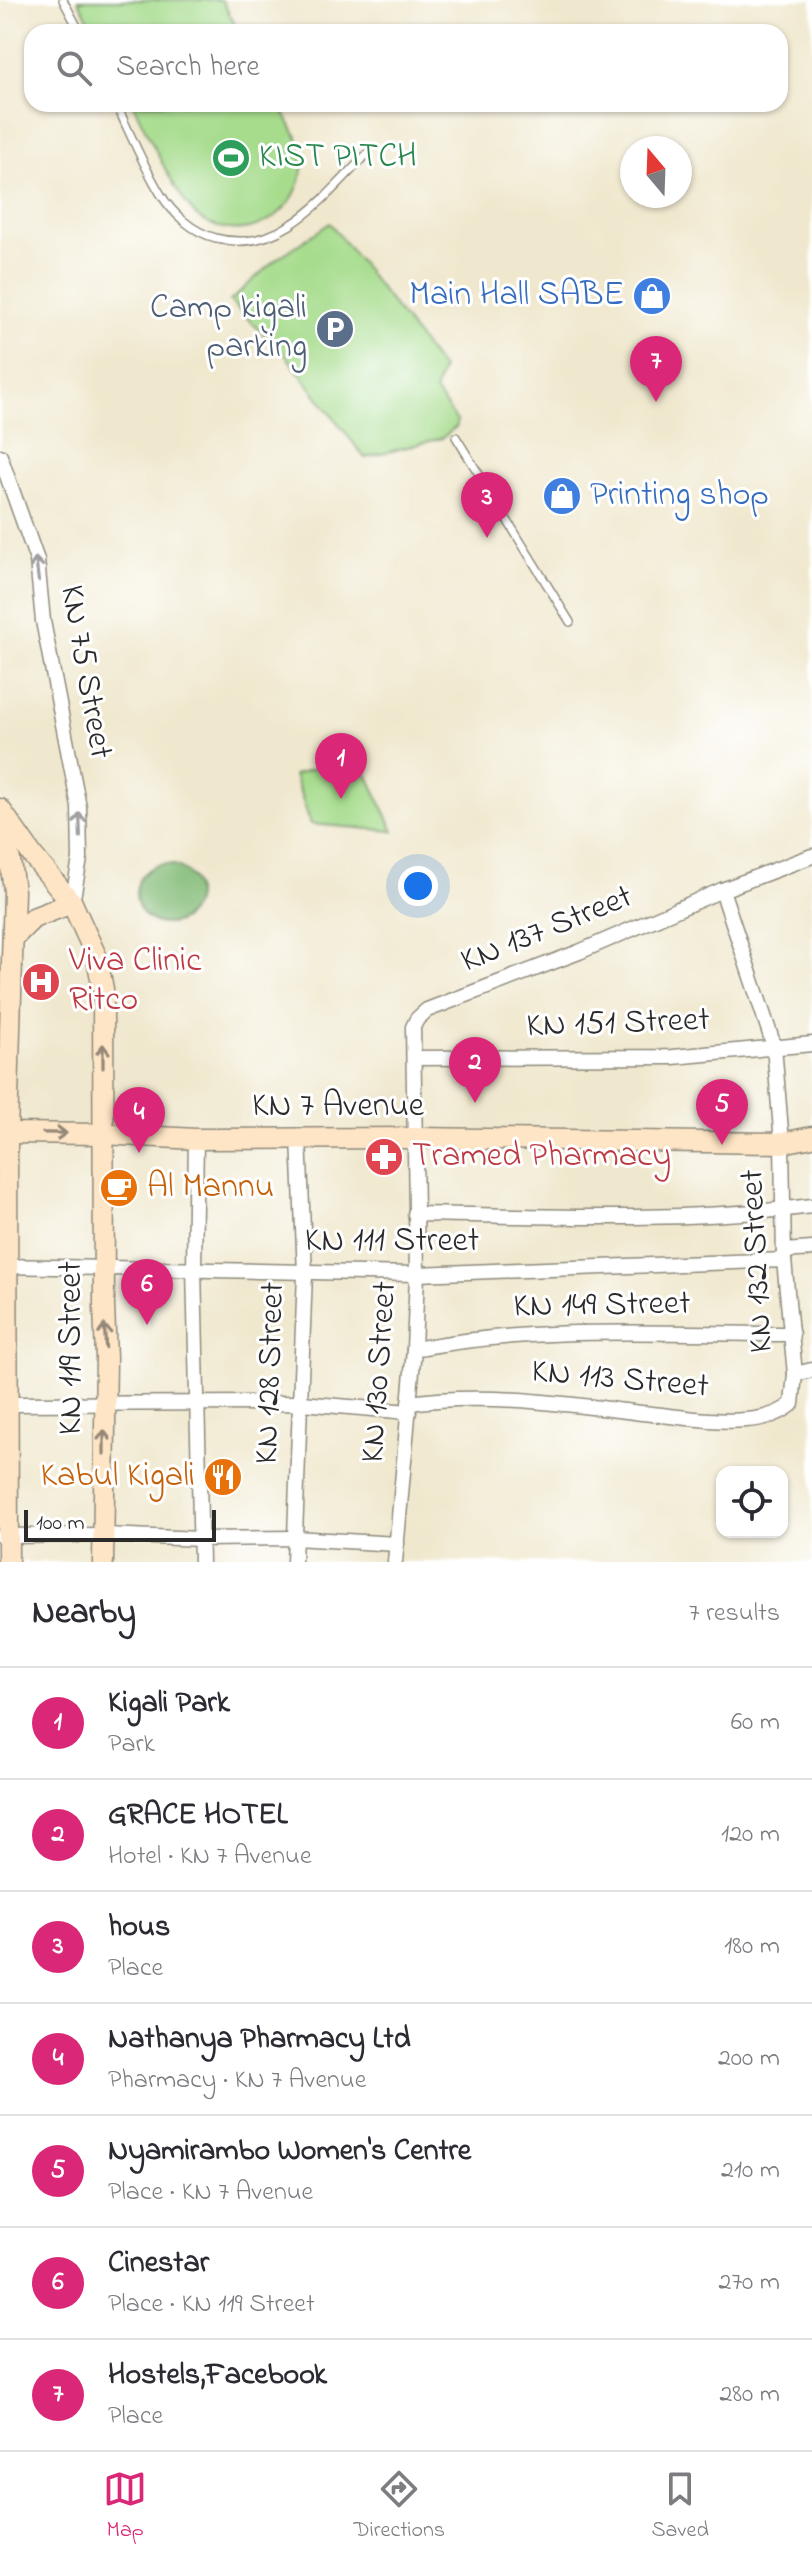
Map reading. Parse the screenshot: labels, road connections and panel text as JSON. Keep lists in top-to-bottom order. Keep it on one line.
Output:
{"streets":{"main road":["KN 7 Avenue","KN 119 Street"],"street":["KN 75 Street","KN 137 Street","KN 151 Street","KN 111 Street","KN 132 Street","KN 149 Street","KN 130 Street","KN 128 Street","KN 113 Street"]},"crossings":[["KN 75 Street","KN 119 Street"],["KN 137 Street","KN 151 Street"],["KN 137 Street","KN 7 Avenue"],["KN 137 Street","KN 132 Street"],["KN 137 Street","KN 130 Street"],["KN 151 Street","KN 132 Street"],["KN 7 Avenue","KN 132 Street"],["KN 7 Avenue","KN 119 Street"],["KN 7 Avenue","KN 130 Street"],["KN 7 Avenue","KN 128 Street"],["KN 111 Street","KN 132 Street"],["KN 111 Street","KN 119 Street"],["KN 111 Street","KN 130 Street"],["KN 111 Street","KN 128 Street"],["KN 132 Street","KN 149 Street"],["KN 132 Street","KN 113 Street"],["KN 149 Street","KN 130 Street"],["KN 119 Street","KN 113 Street"],["KN 130 Street","KN 113 Street"],["KN 128 Street","KN 113 Street"]],"one_way":["KN 75 Street"],"places":{"sports":["KIST PITCH"],"shop":["Main Hall SABE","Printing shop"],"parking":["Camp kigali parking"],"hospital":["Viva Clinic Ritco"],"pharmacy":["Tramed Pharmacy"],"cafe":["Al Mannu"],"restaurant":["Kabul Kigali"]},"scale_bar":"100 m","north":"top","page":{"search":"Search here","pins":["7","3","1","2","5","4","6"],"scale":"100 m","heading":["Nearby","7 results"],"list":[{"mark":"1","name":"Kigali Park","note":"Park","value":"60 m"},{"mark":"2","name":"GRACE HOTEL","note":"Hotel · KN 7 Avenue","value":"120 m"},{"mark":"3","name":"hous","note":"Place","value":"180 m"},{"mark":"4","name":"Nathanya Pharmacy Ltd","note":"Pharmacy · KN 7 Avenue","value":"200 m"},{"mark":"5","name":"Nyamirambo Women's Centre","note":"Place · KN 7 Avenue","value":"210 m"},{"mark":"6","name":"Cinestar","note":"Place · KN 119 Street","value":"270 m"},{"mark":"7","name":"Hostels,Facebook","note":"Place","value":"280 m"}],"nav":["Map","Directions","Saved"]}}
